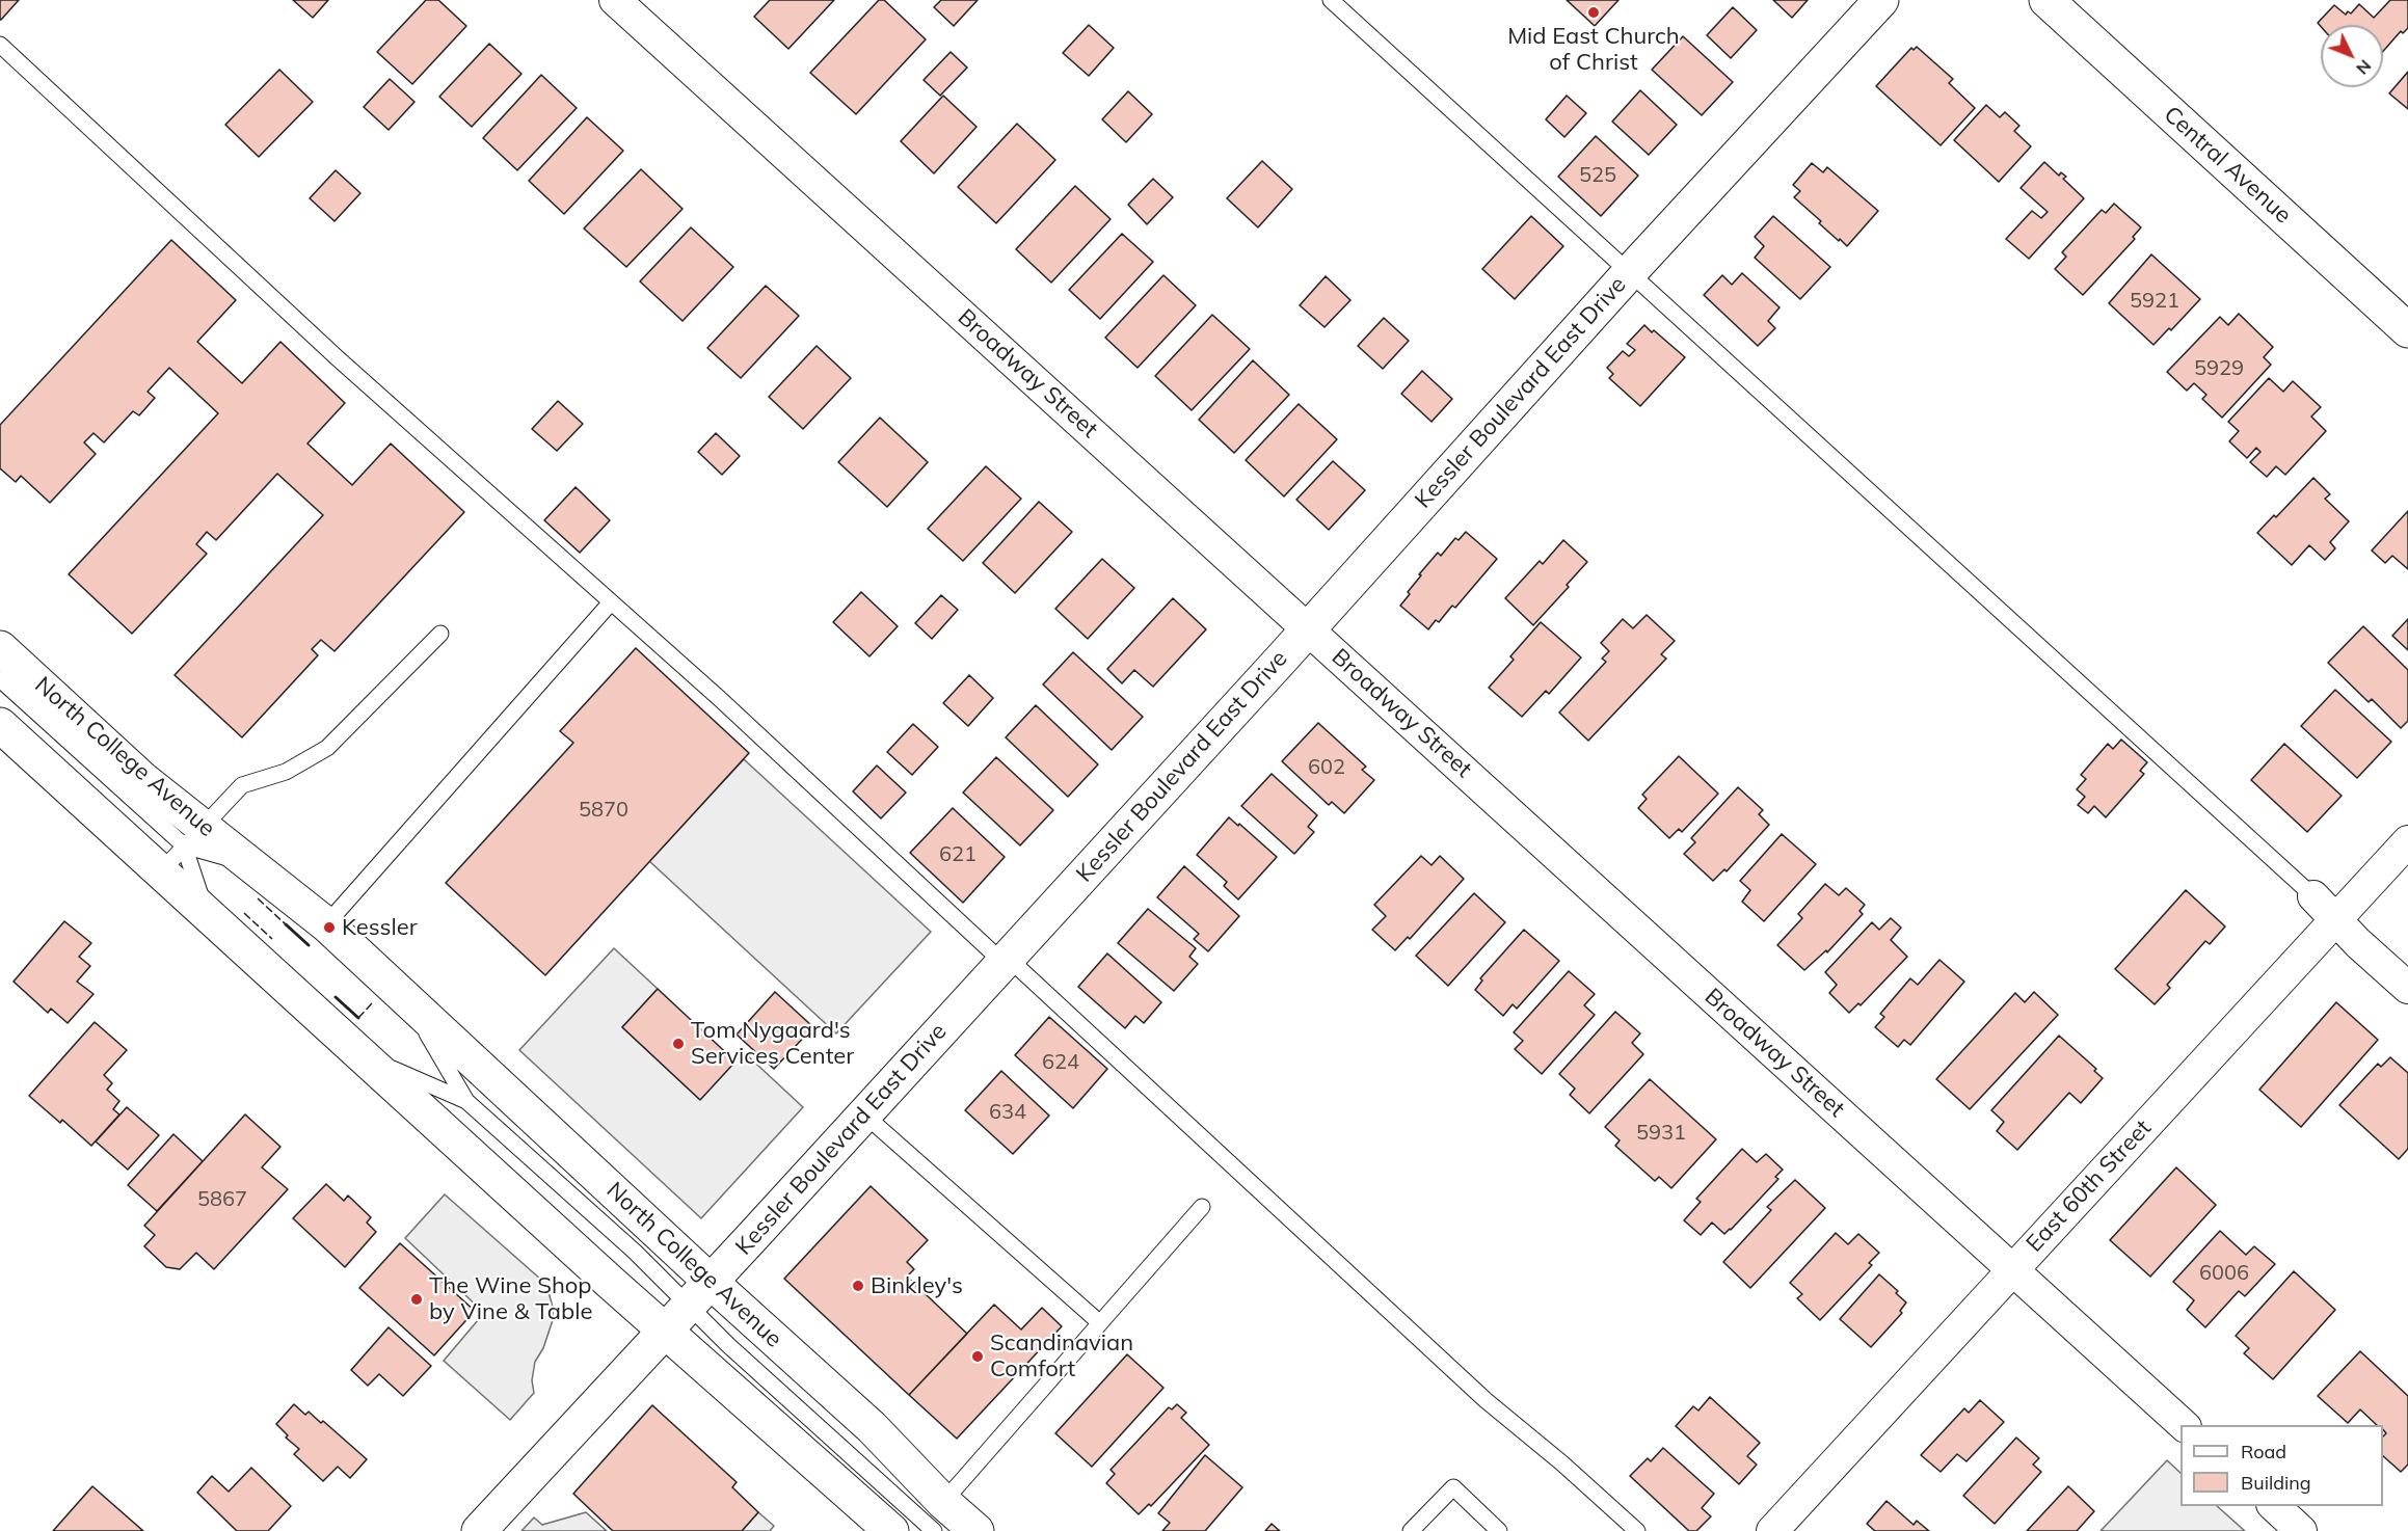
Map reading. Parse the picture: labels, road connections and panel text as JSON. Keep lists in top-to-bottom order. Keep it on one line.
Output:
{"streets":{"main road":["Central Avenue","Kessler Boulevard East Drive","North College Avenue"],"street":["Broadway Street","East 60th Street"]},"crossings":[["Broadway Street","Kessler Boulevard East Drive"],["Broadway Street","East 60th Street"],["Kessler Boulevard East Drive","North College Avenue"]],"places":["Mid East Church of Christ","Kessler","Tom Nygaard's Services Center","Binkley's","The Wine Shop by Vine & Table","Scandinavian Comfort"],"house_numbers":["525","5921","5929","602","5870","621","624","634","5931","5867","6006"],"legend":["Road","Building"],"north":"bottom right"}
